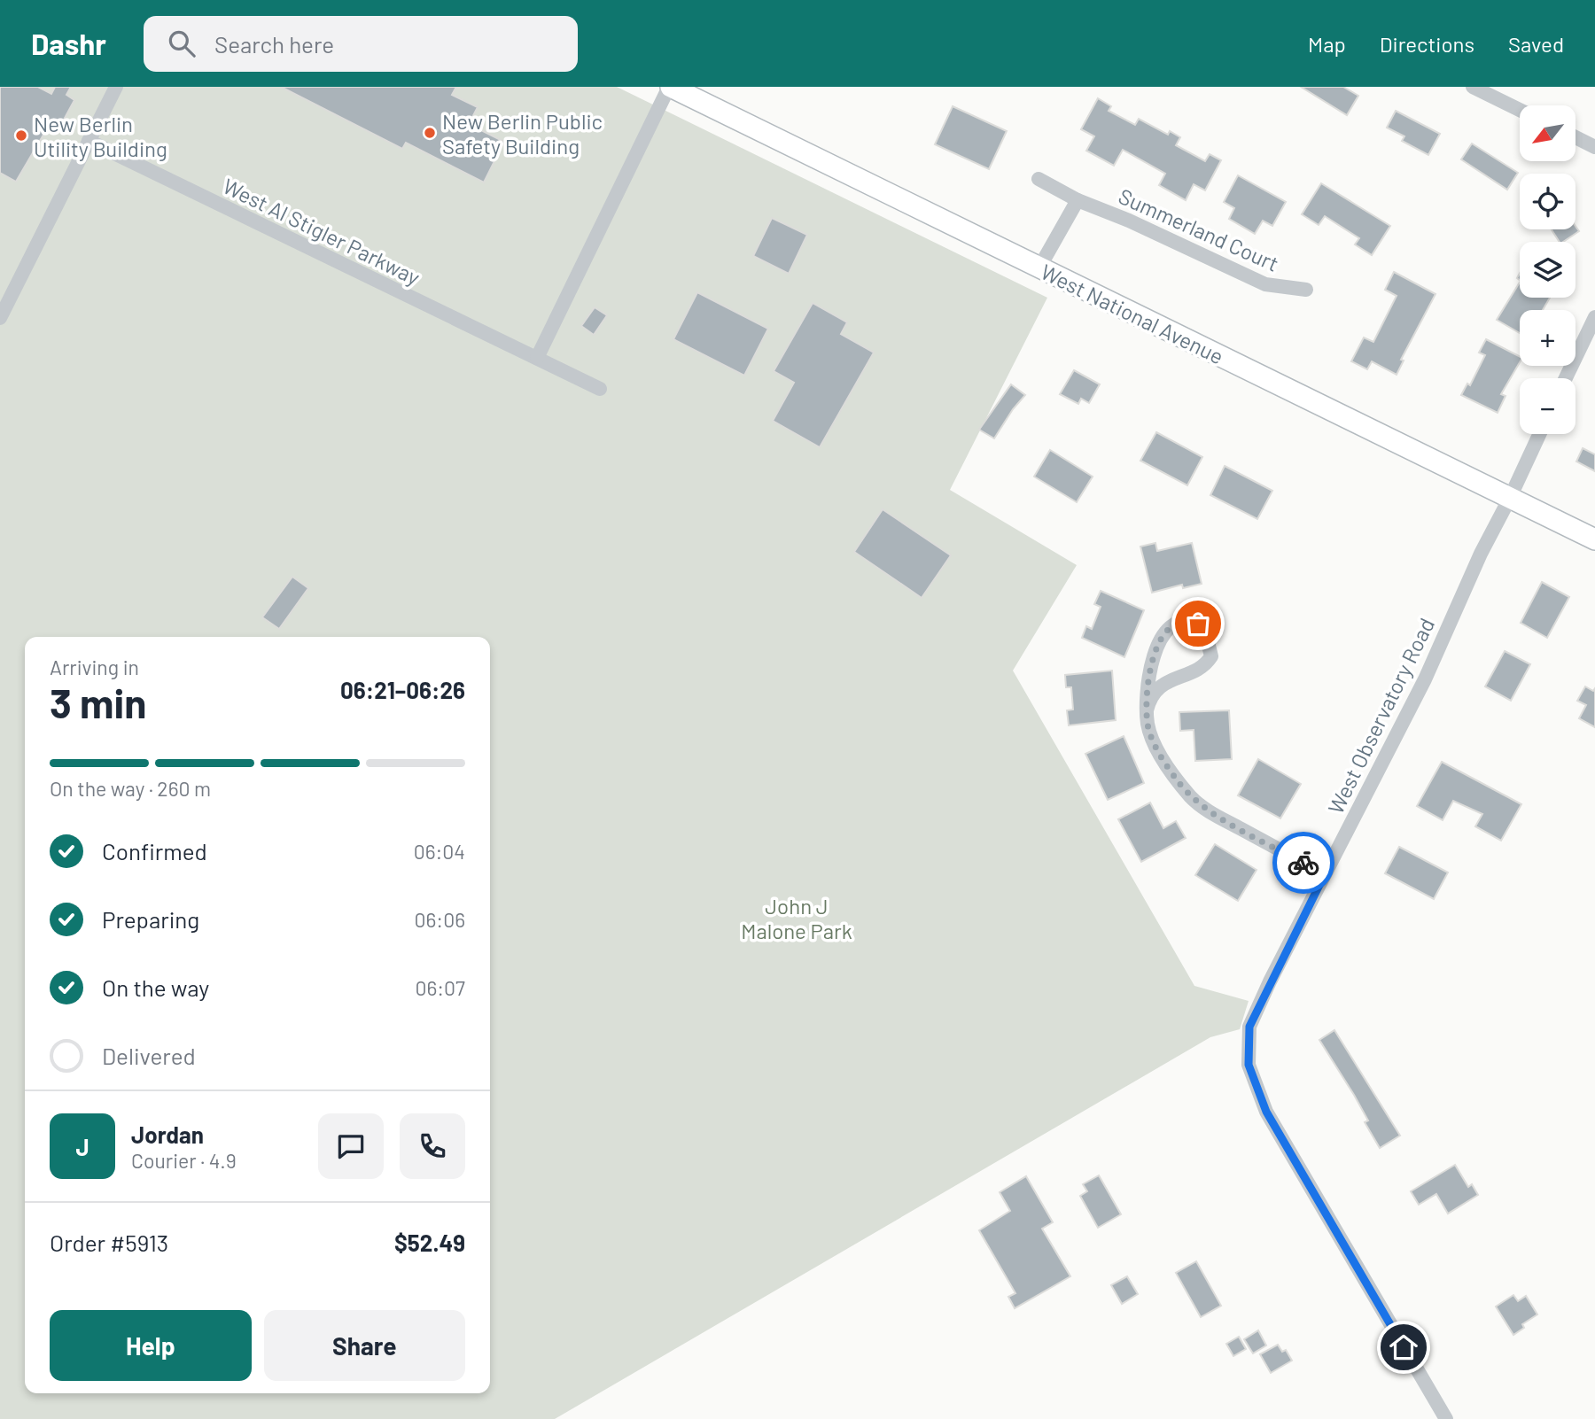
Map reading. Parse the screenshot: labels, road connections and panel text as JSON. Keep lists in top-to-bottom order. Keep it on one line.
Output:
{"streets":{"main road":["West National Avenue"],"street":["Summerland Court","West Al Stigler Parkway","West Observatory Road"]},"crossings":[["West National Avenue","West Observatory Road"]],"parks":["John J Malone Park"],"places":["New Berlin Public Safety Building","New Berlin Utility Building"],"north":"bottom left","page":{"header":"Dashr","search":"Search here","nav":["Map","Directions","Saved"],"map_buttons":["+","−"],"heading":["3 min","Arriving in","06:21–06:26"],"panel":["Jordan","Courier · 4.9","Order #5913","$52.49"],"bar":"On the way · 260 m","list":[["Confirmed","06:04"],["Preparing","06:06"],["On the way","06:07"],"Delivered"],"round":"J","buttons":["Help","Share"]}}
